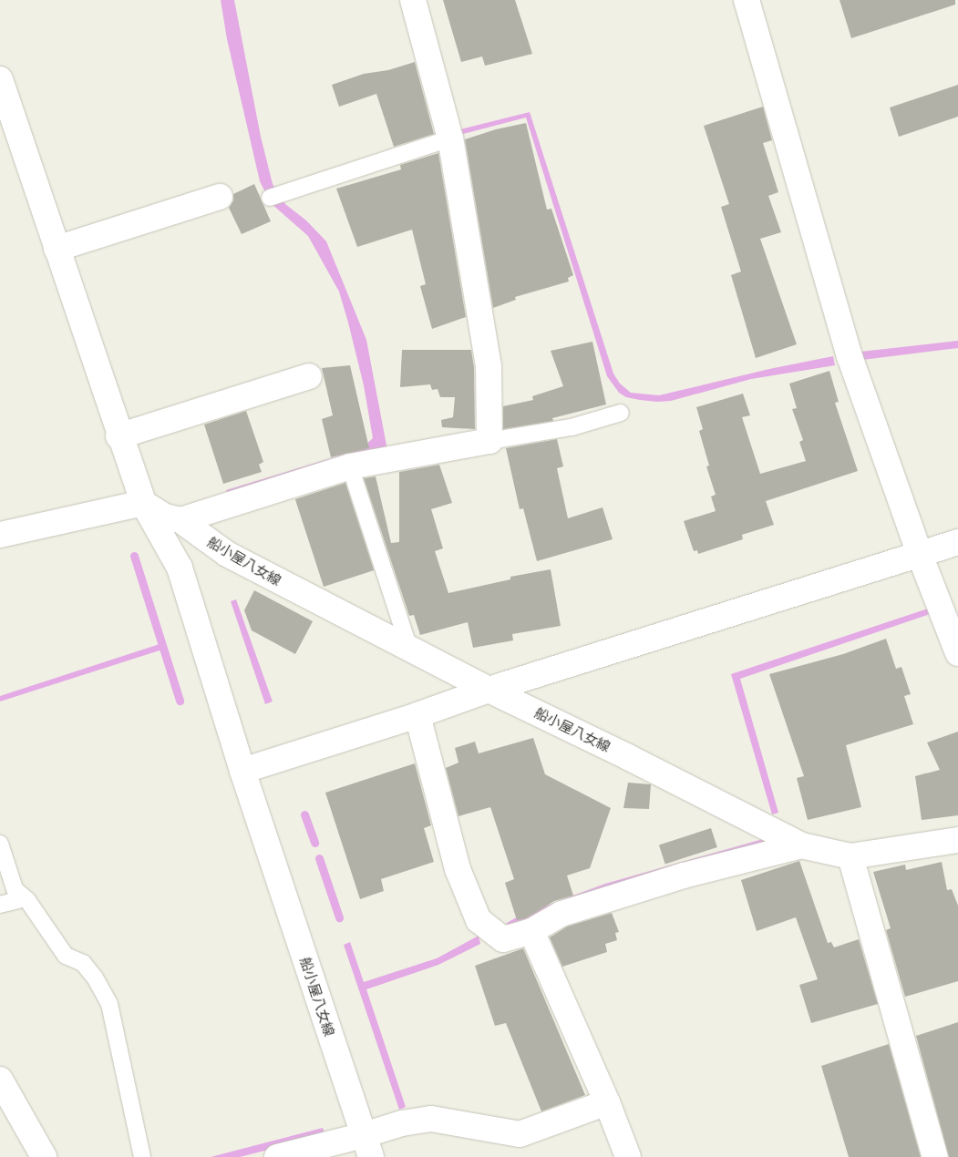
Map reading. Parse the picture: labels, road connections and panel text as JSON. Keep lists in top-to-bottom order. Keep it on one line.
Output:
{"streets":{"street":["船小屋八女線"]}}
